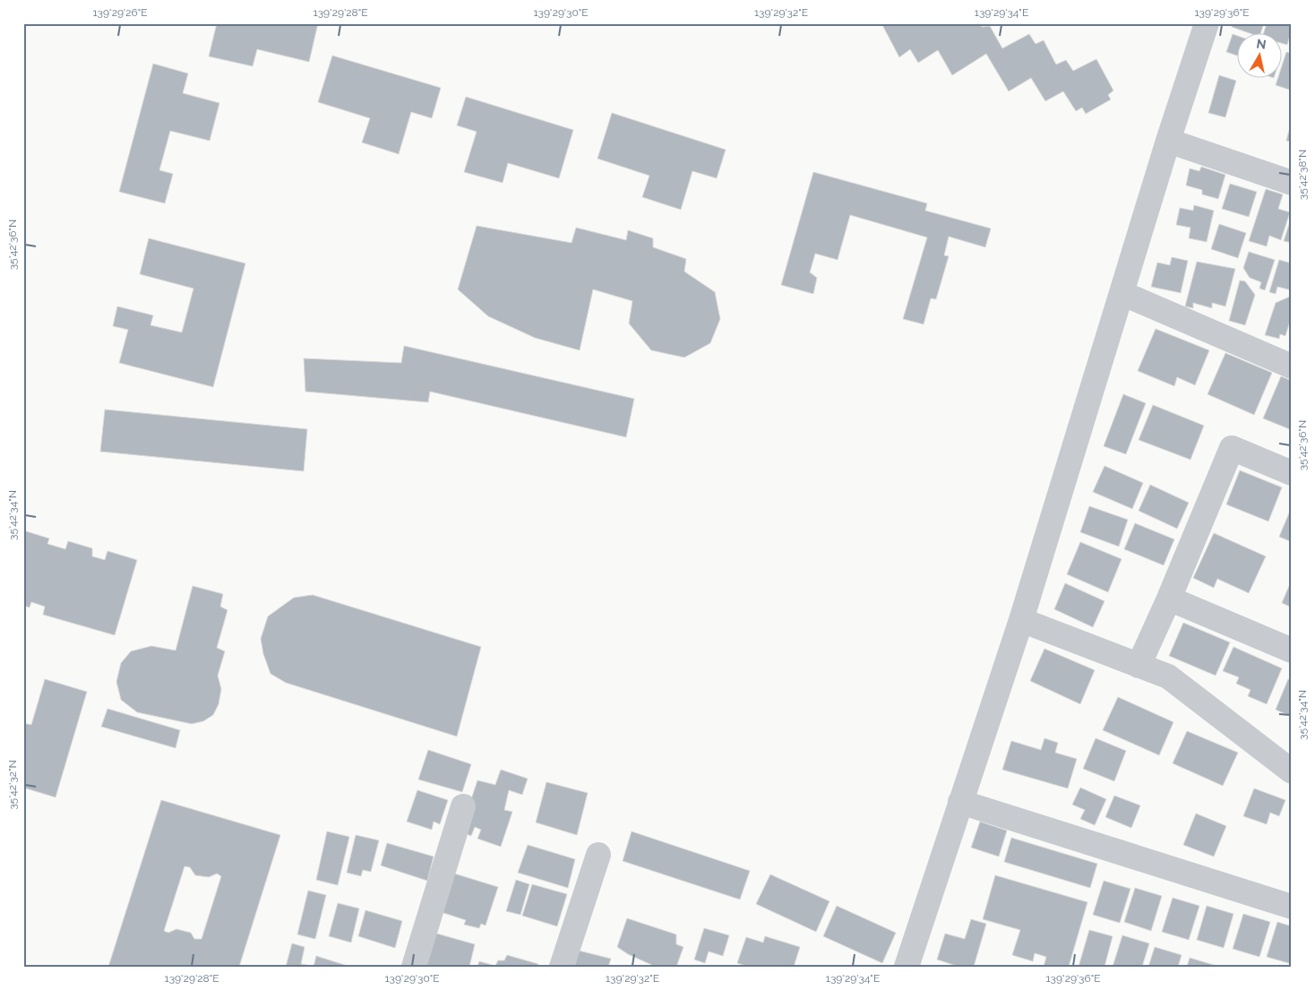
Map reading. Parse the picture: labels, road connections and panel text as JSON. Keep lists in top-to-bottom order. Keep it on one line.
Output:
{"north":"top","coordinates":["139°29'26\"E","139°29'28\"E","139°29'30\"E","139°29'32\"E","139°29'34\"E","139°29'36\"E","35°42'38\"N","35°42'36\"N","35°42'34\"N","35°42'32\"N"]}
